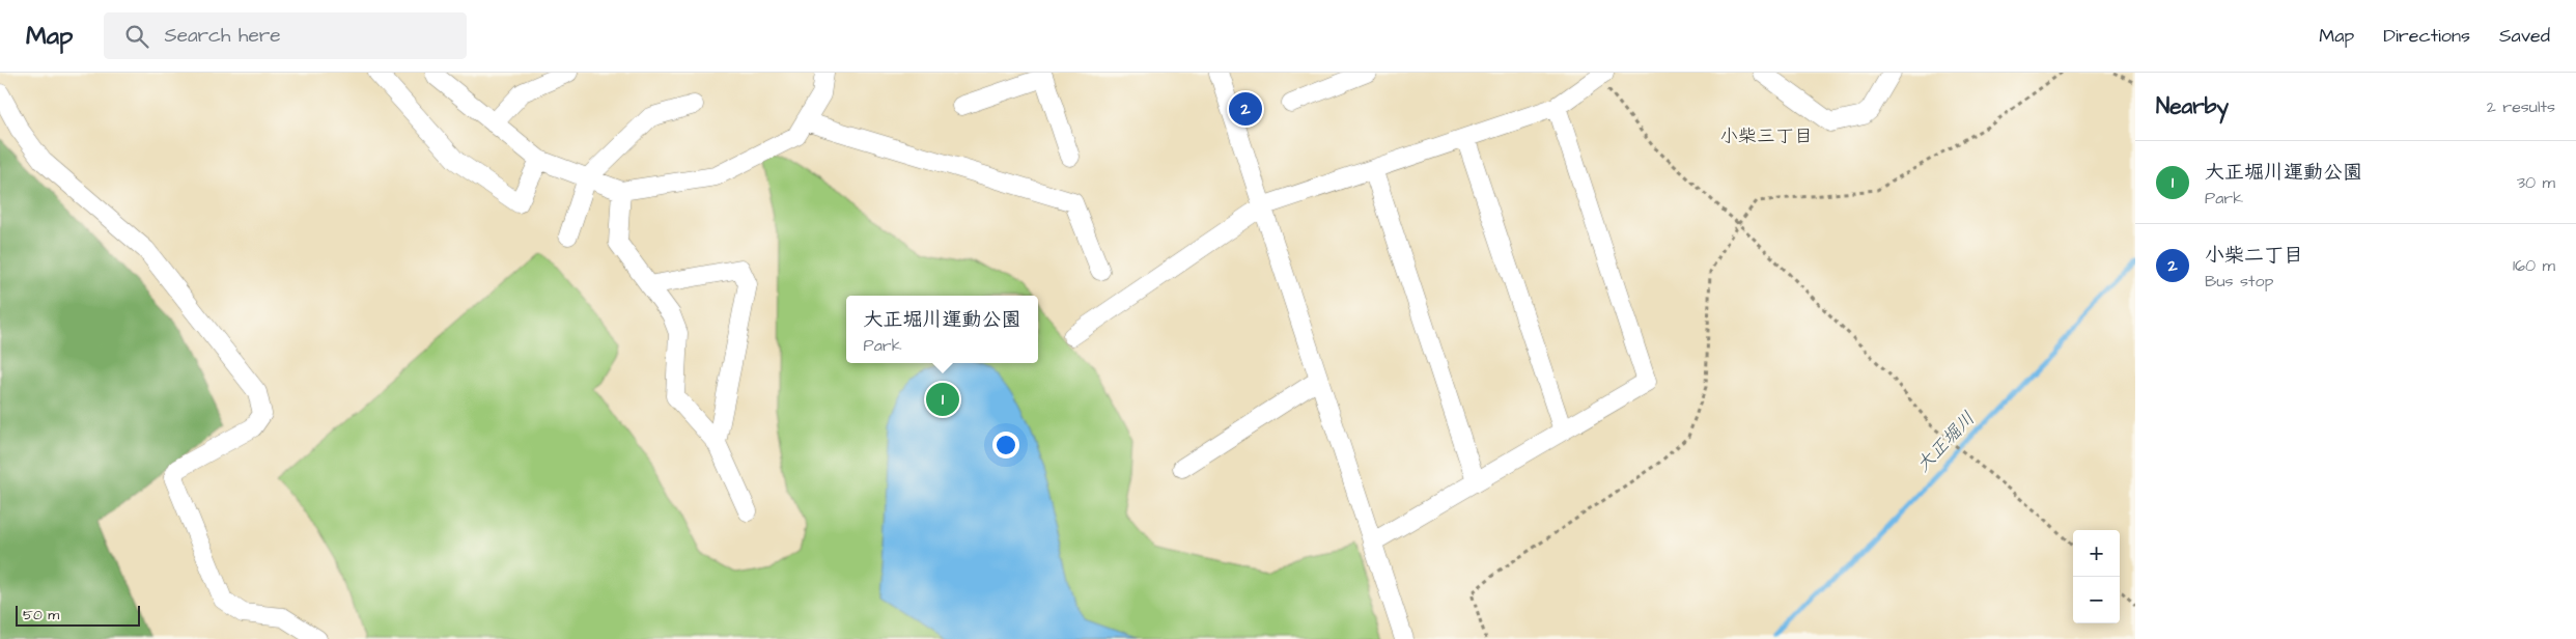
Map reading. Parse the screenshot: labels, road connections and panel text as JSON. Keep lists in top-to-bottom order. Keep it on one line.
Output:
{"districts":["小柴三丁目"],"water":["大正堀川"],"scale_bar":"50 m","page":{"header":"Map","search":"Search here","nav":["Map","Directions","Saved"],"heading":["Nearby","2 results"],"pins":["2","1"],"list":[{"mark":"1","name":"大正堀川運動公園","note":"Park","value":"30 m"},{"mark":"2","name":"小柴二丁目","note":"Bus stop","value":"160 m"}],"popup":["大正堀川運動公園","Park"],"map_buttons":["+","−"],"scale":"50 m"}}
